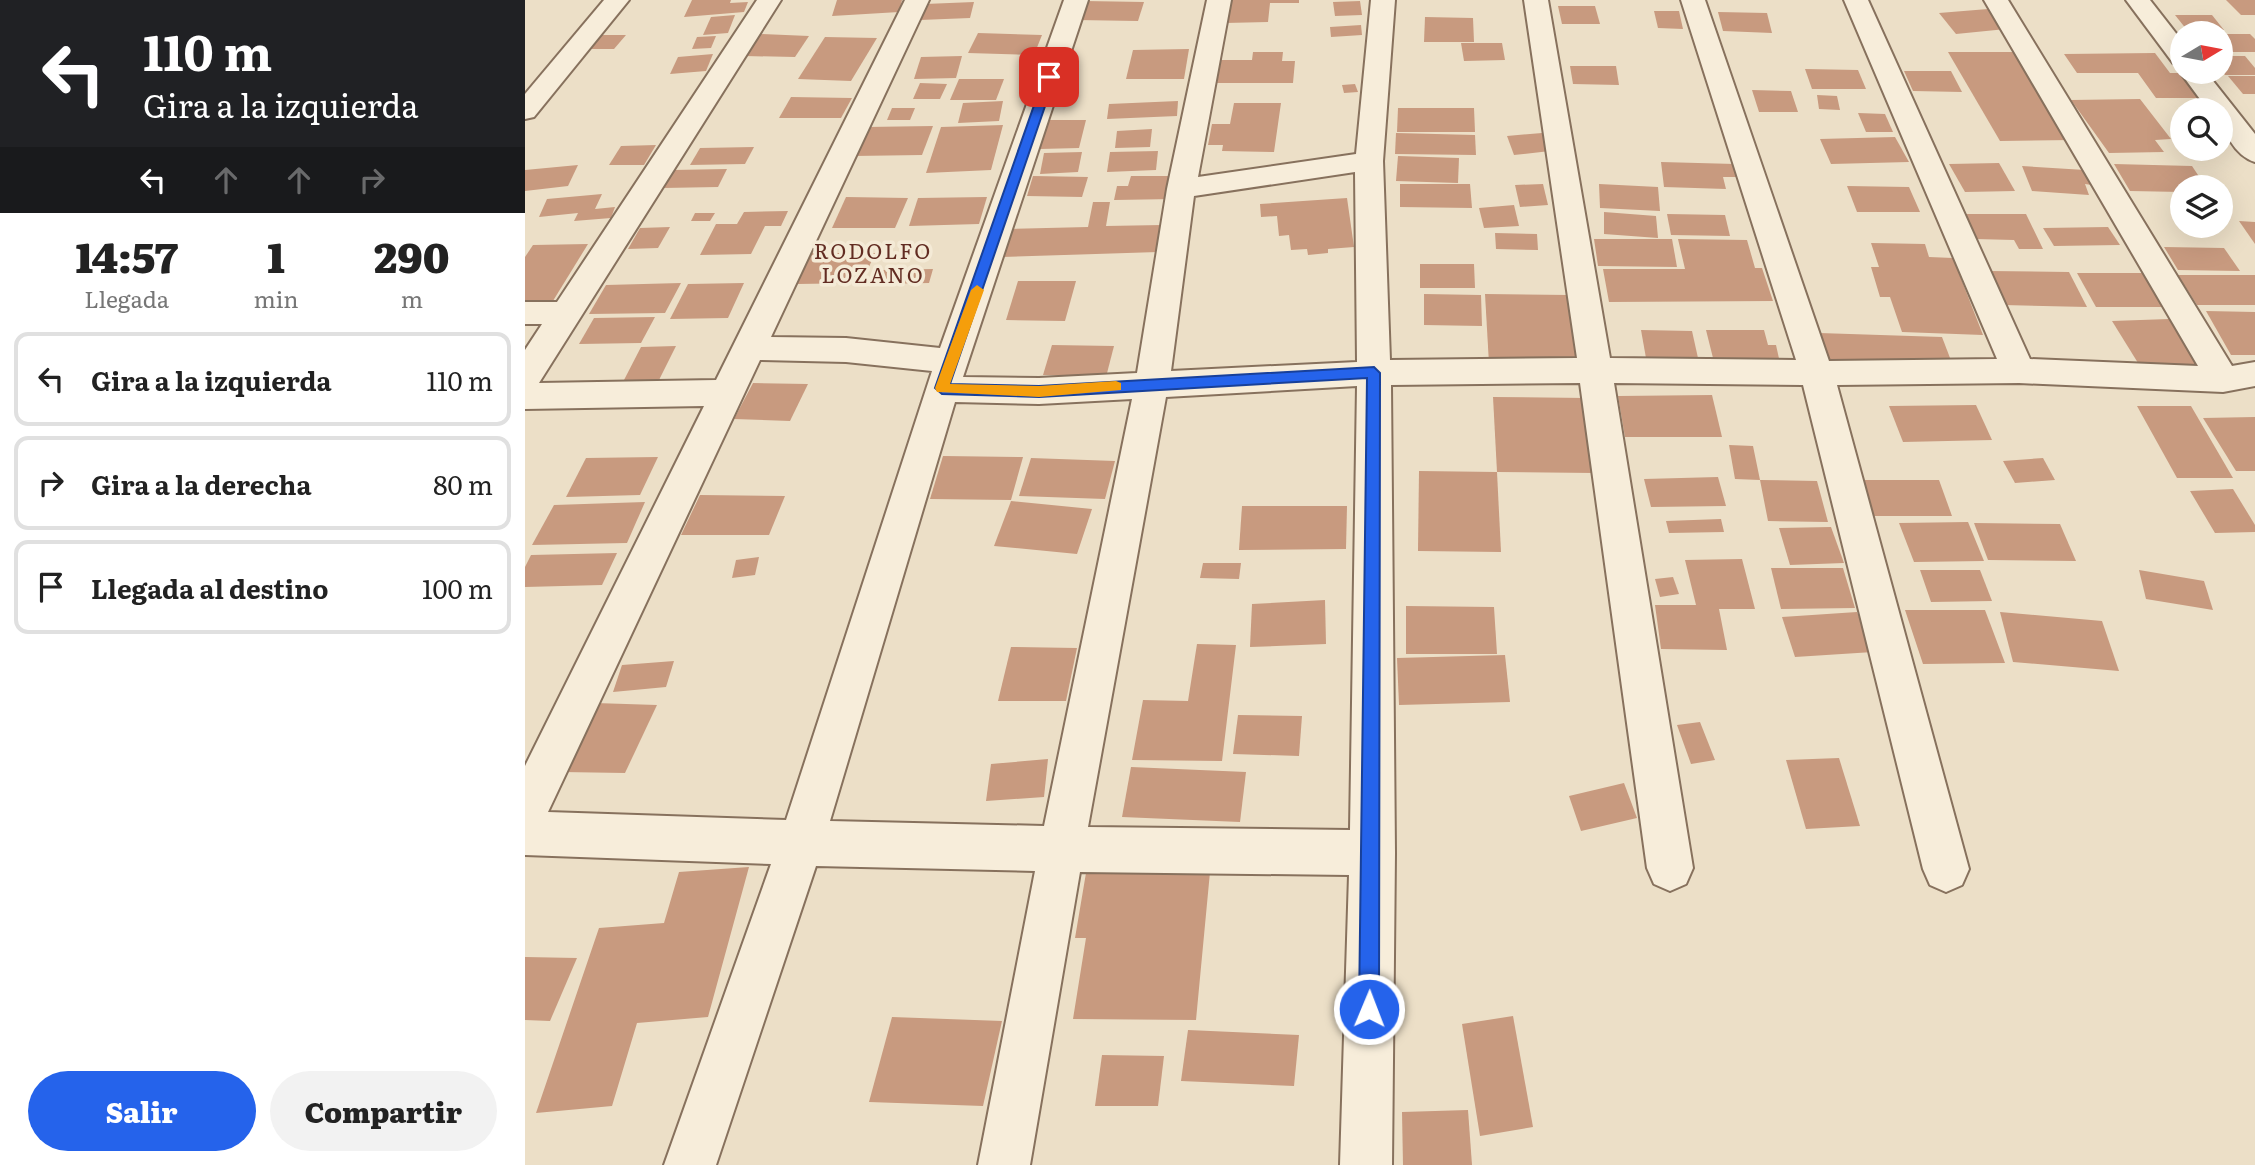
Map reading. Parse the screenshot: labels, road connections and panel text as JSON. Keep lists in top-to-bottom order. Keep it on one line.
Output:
{"districts":["RODOLFO LOZANO"],"north":"right","page":{"turn":["110 m","Gira a la izquierda"],"eta":["14:57","Llegada","1","min","290","m"],"list":[{"name":"Gira a la izquierda","value":"110 m"},{"name":"Gira a la derecha","value":"80 m"},{"name":"Llegada al destino","value":"100 m"}],"buttons":["Salir","Compartir"]}}
